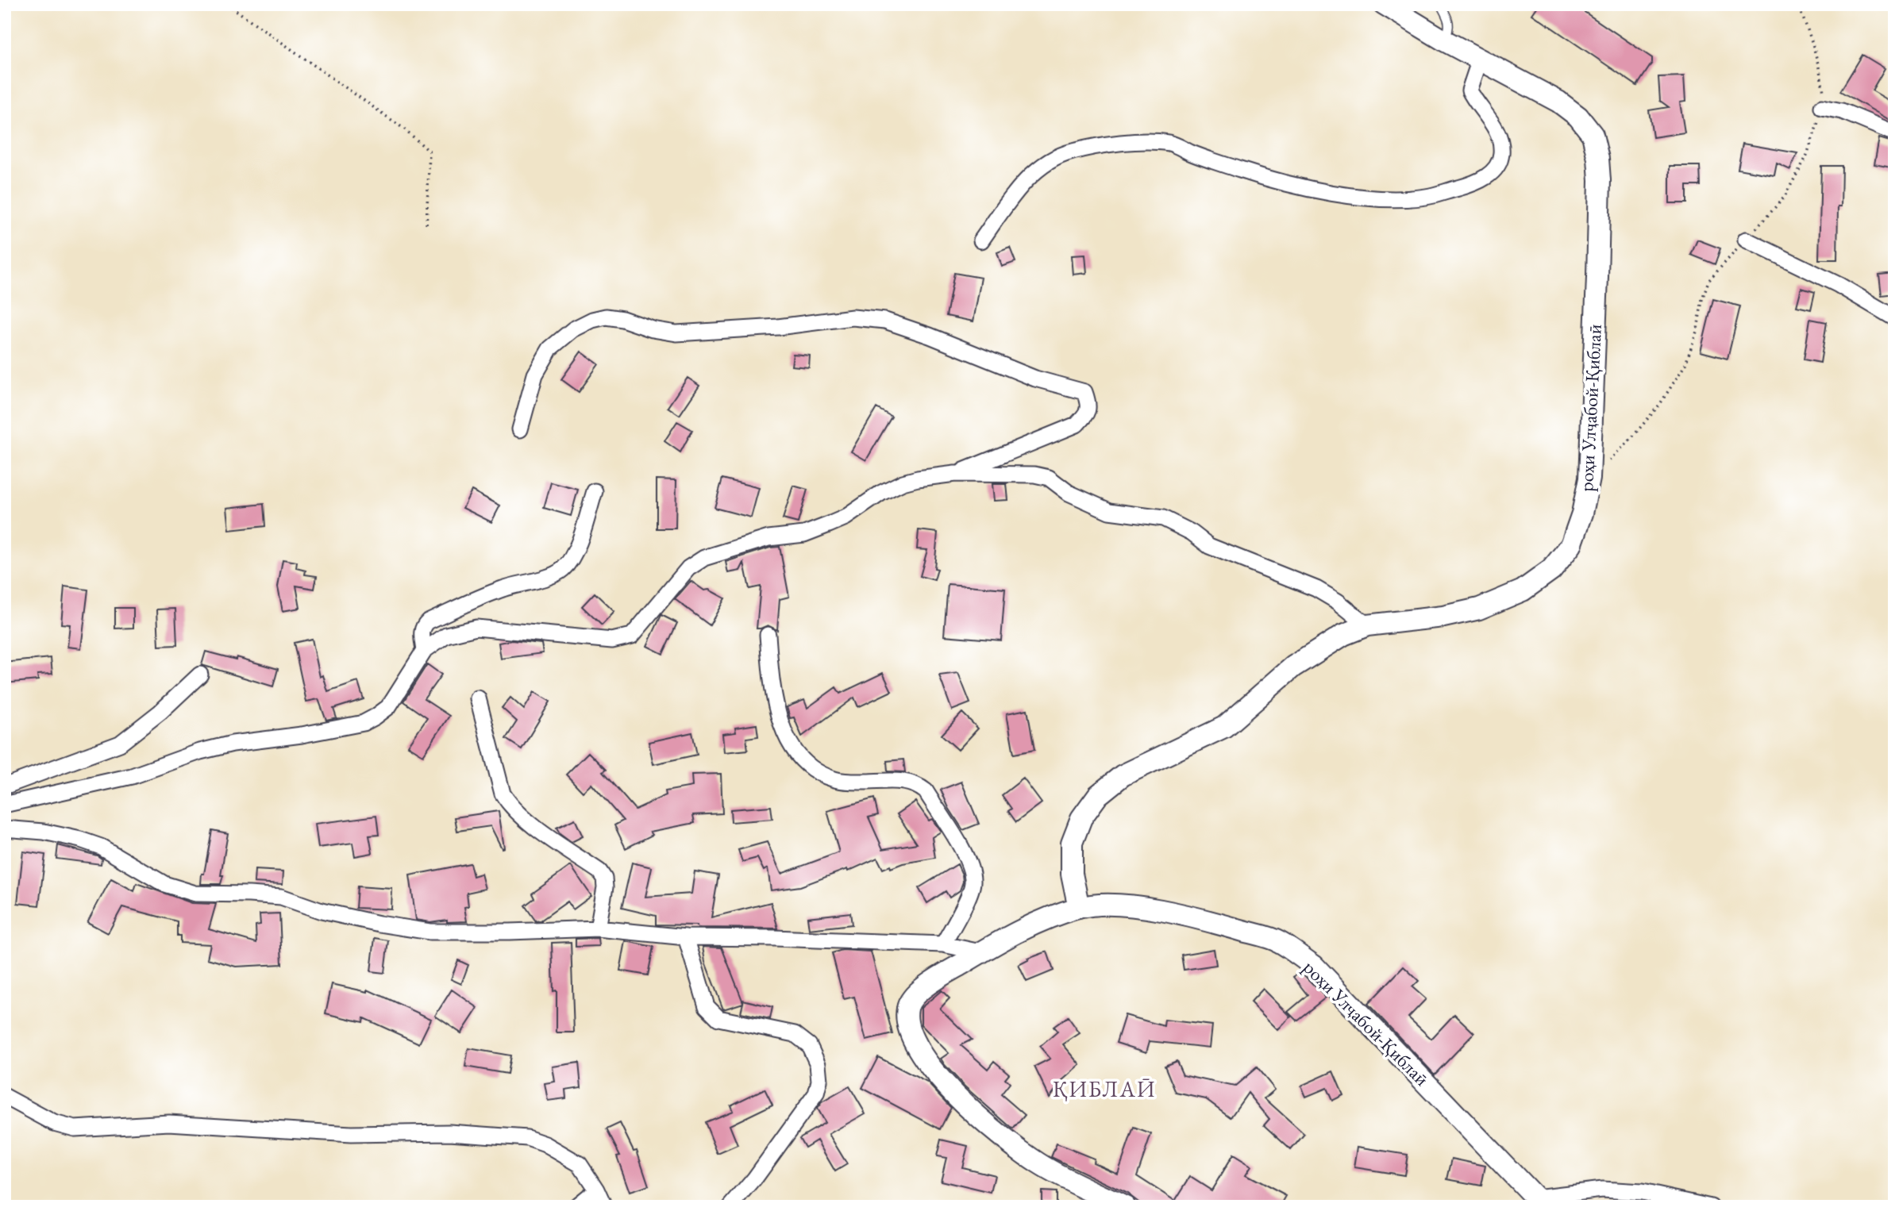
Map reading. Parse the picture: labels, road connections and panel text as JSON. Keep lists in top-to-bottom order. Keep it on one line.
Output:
{"streets":{"street":["роҳи Улҷабой-Қиблаӣ"]},"districts":["ҚИБЛАӢ"]}
